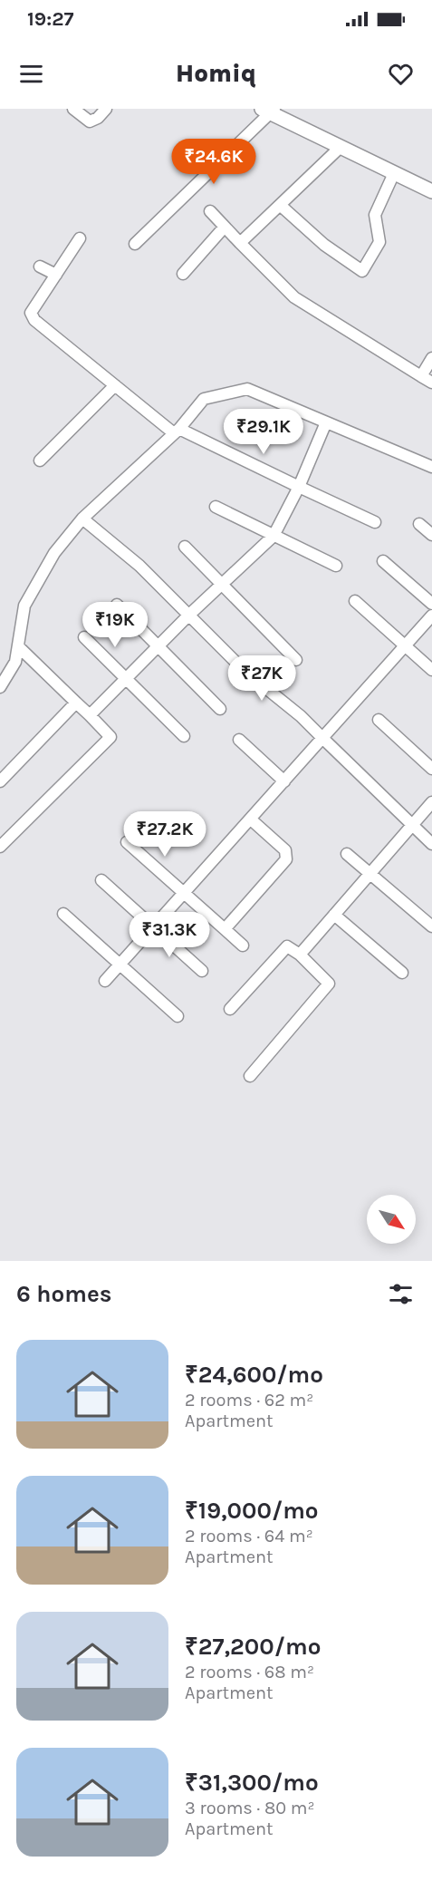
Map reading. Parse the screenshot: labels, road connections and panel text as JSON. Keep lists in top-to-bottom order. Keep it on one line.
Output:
{"north":"bottom right","page":{"status":"19:27","header":"Homiq","price":["₹24.6K","₹29.1K","₹19K","₹27K","₹27.2K","₹31.3K"],"heading":"6 homes","list":[{"name":"₹24,600/mo","note":"2 rooms · 62 m² · Apartment"},{"name":"₹19,000/mo","note":"2 rooms · 64 m² · Apartment"},{"name":"₹27,200/mo","note":"2 rooms · 68 m² · Apartment"},{"name":"₹31,300/mo","note":"3 rooms · 80 m² · Apartment"}]}}
